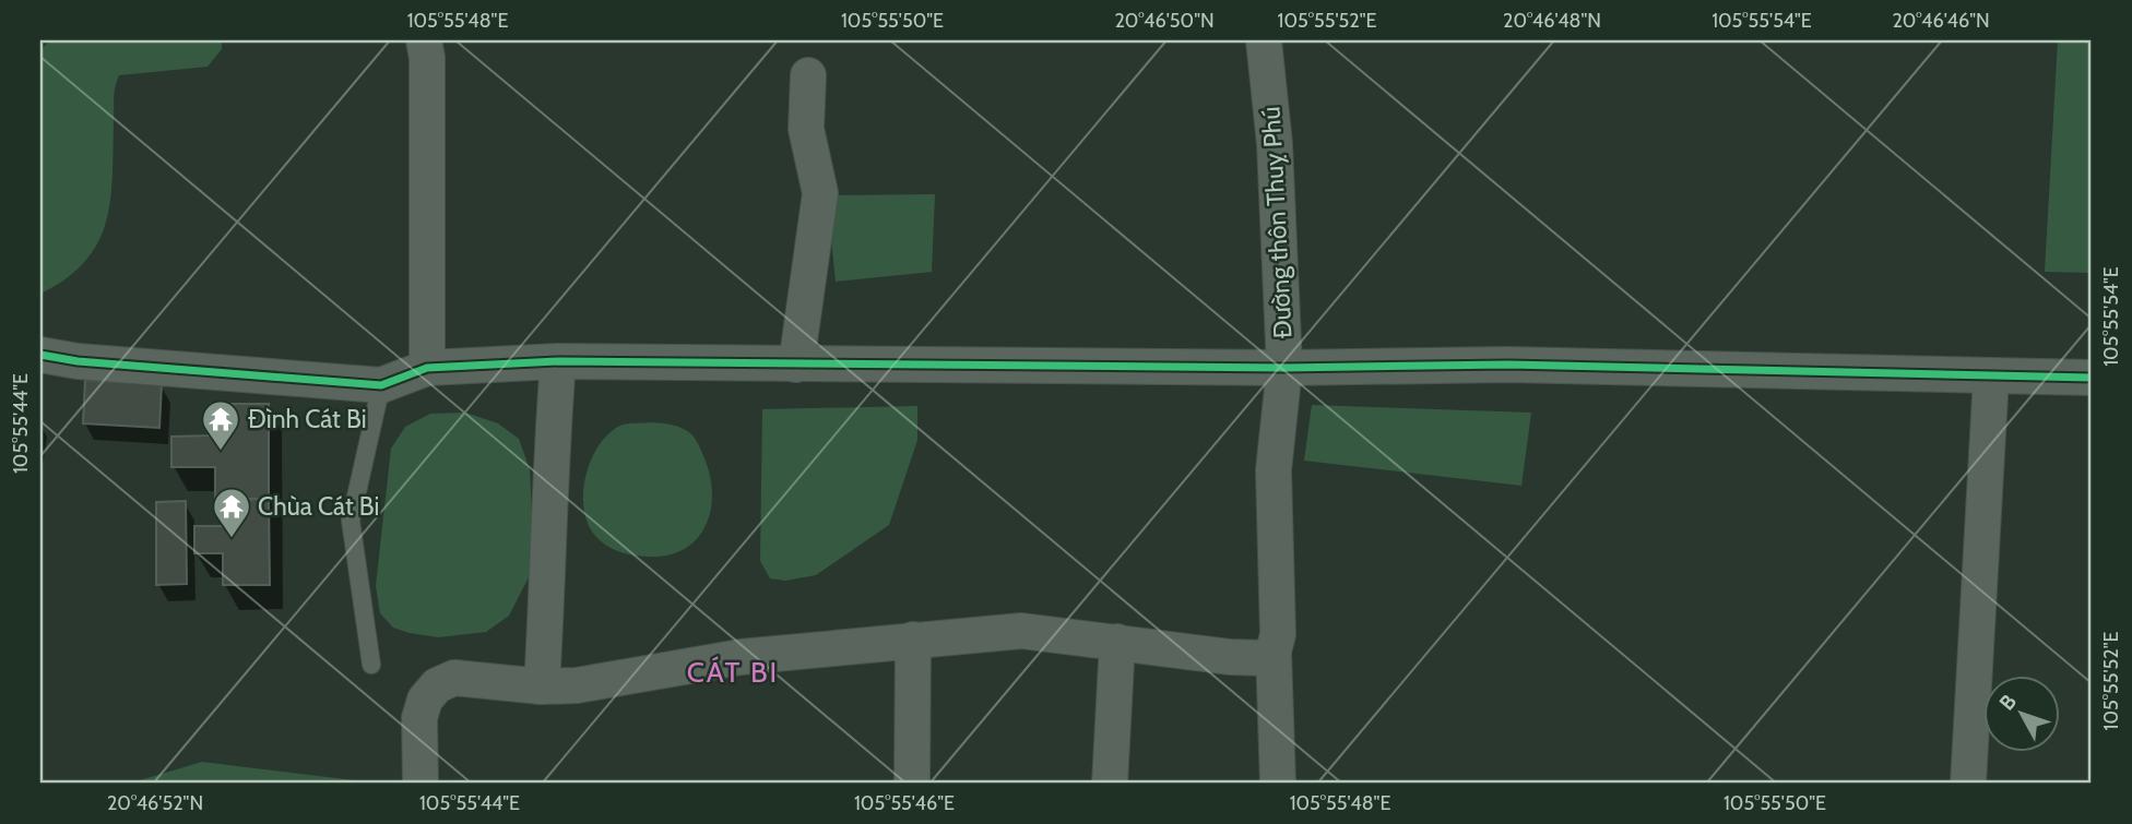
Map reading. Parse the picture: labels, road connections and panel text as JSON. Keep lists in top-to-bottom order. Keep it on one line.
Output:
{"streets":{"street":["Đường thôn Thuỵ Phú"]},"districts":["CÁT BI"],"places":{"temple":["Đình Cát Bi","Chùa Cát Bi"]},"north":"top left","coordinates":["105°55'48\"E","105°55'50\"E","20°46'50\"N","105°55'52\"E","20°46'48\"N","105°55'54\"E","20°46'46\"N","105°55'44\"E","20°46'52\"N","105°55'46\"E"]}
